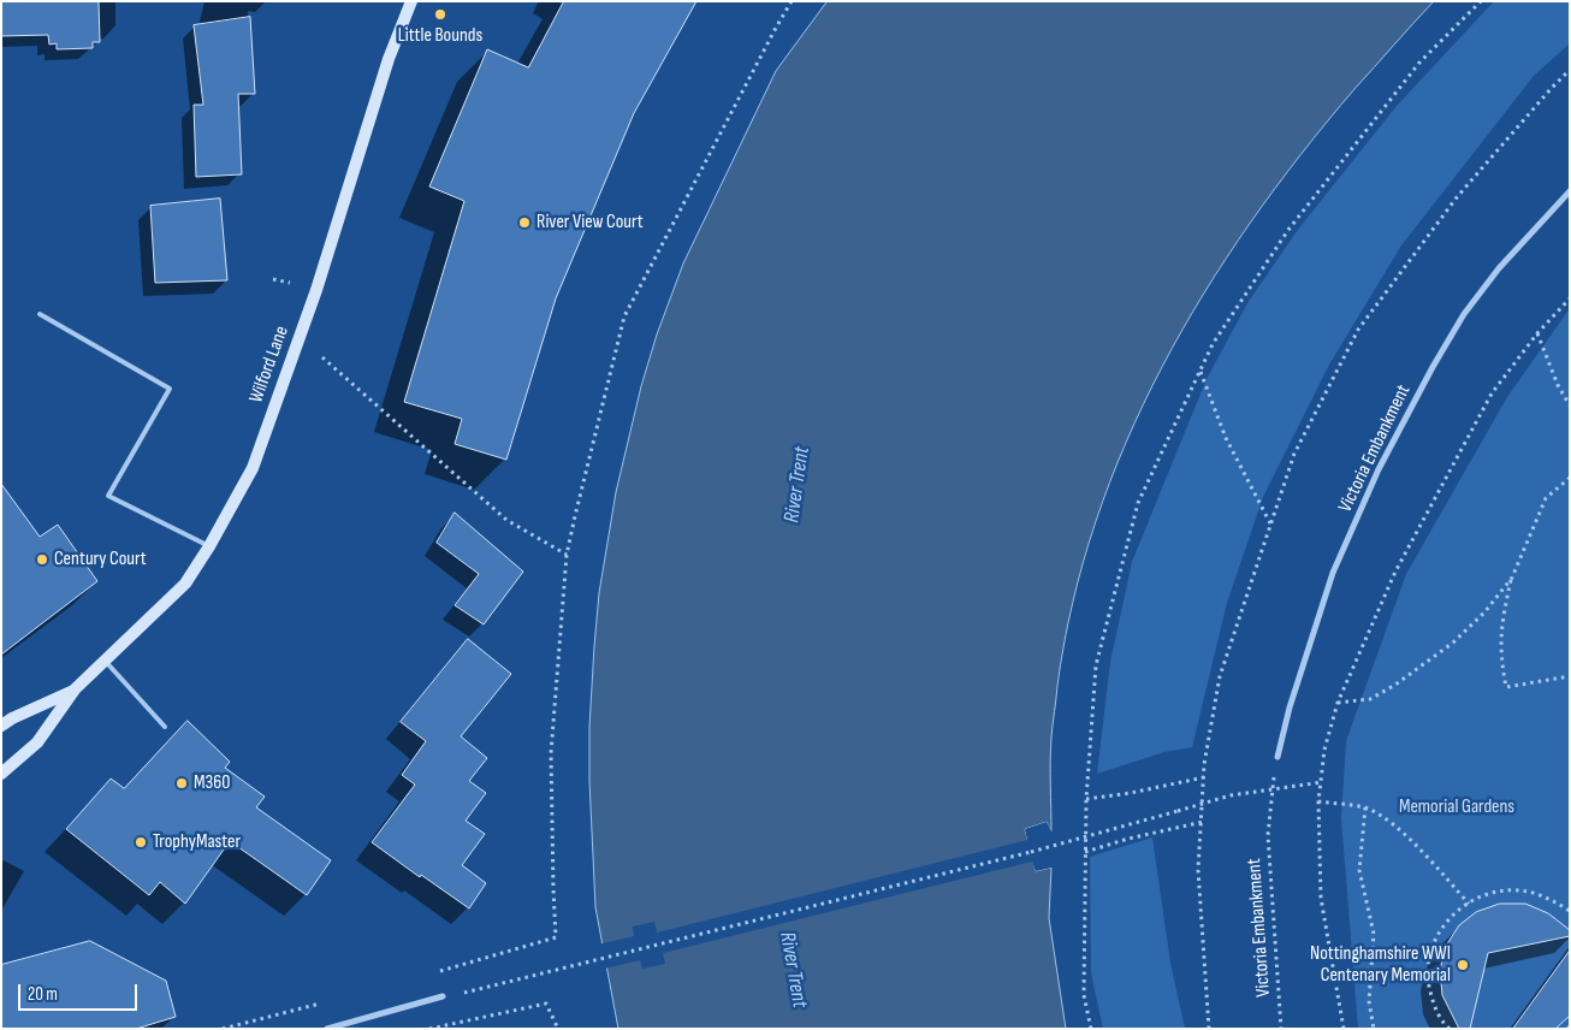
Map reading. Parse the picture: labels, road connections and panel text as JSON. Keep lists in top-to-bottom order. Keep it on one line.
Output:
{"streets":{"main road":["Wilford Lane"],"street":["Victoria Embankment"]},"water":["River Trent"],"parks":["Memorial Gardens"],"places":["Little Bounds","River View Court","Century Court","M360","TrophyMaster","Nottinghamshire WWI Centenary Memorial"],"scale_bar":"20 m"}
